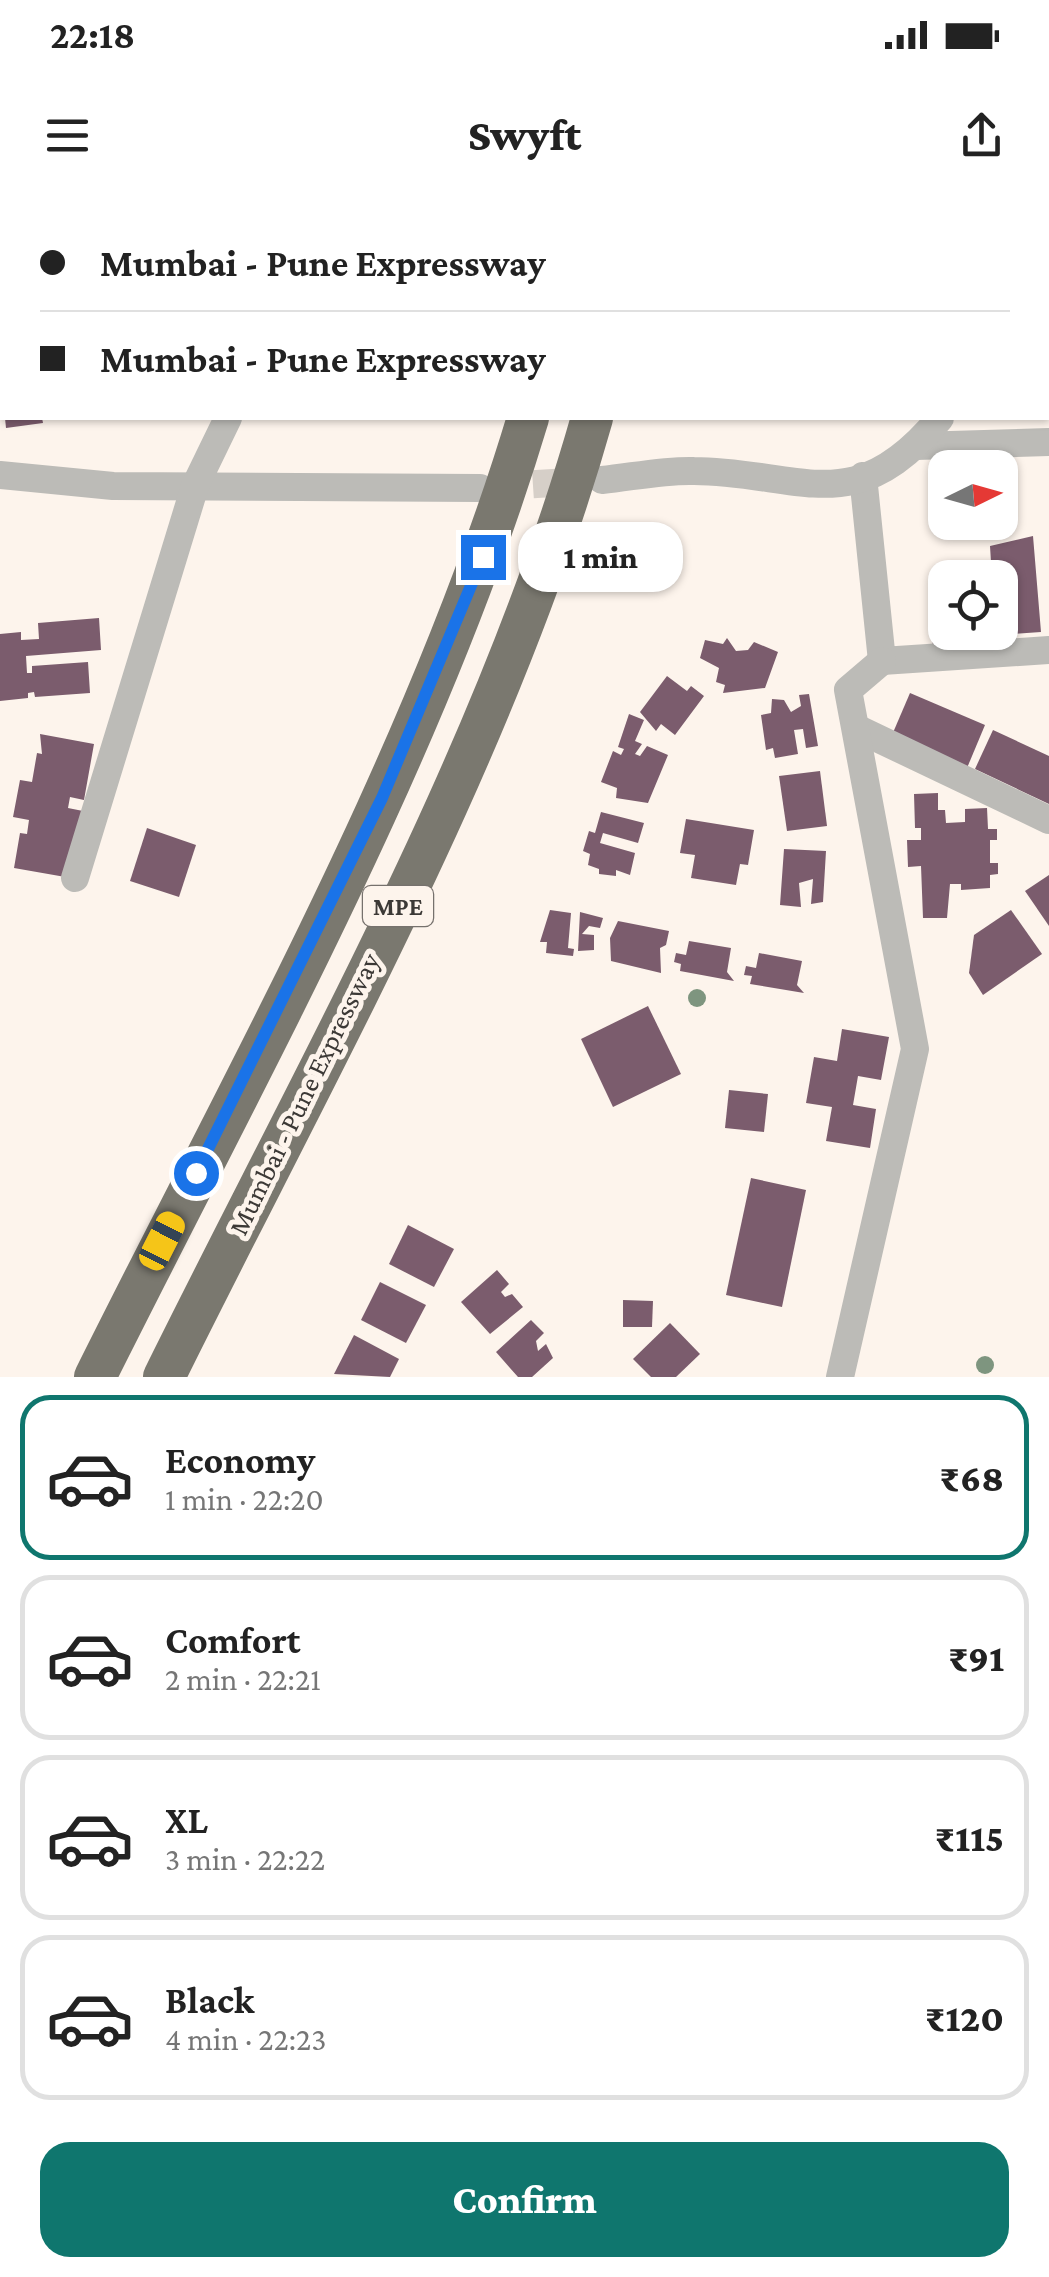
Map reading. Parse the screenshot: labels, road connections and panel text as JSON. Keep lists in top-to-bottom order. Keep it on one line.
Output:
{"streets":{"highway":["MPE","Mumbai - Pune Expressway"]},"north":"right","page":{"status":"22:18","header":"Swyft","banner":["Mumbai - Pune Expressway","Mumbai - Pune Expressway"],"bubble":"1 min","list":[{"name":"Economy","note":"1 min · 22:20","value":"₹68"},{"name":"Comfort","note":"2 min · 22:21","value":"₹91"},{"name":"XL","note":"3 min · 22:22","value":"₹115"},{"name":"Black","note":"4 min · 22:23","value":"₹120"}],"buttons":"Confirm"}}
